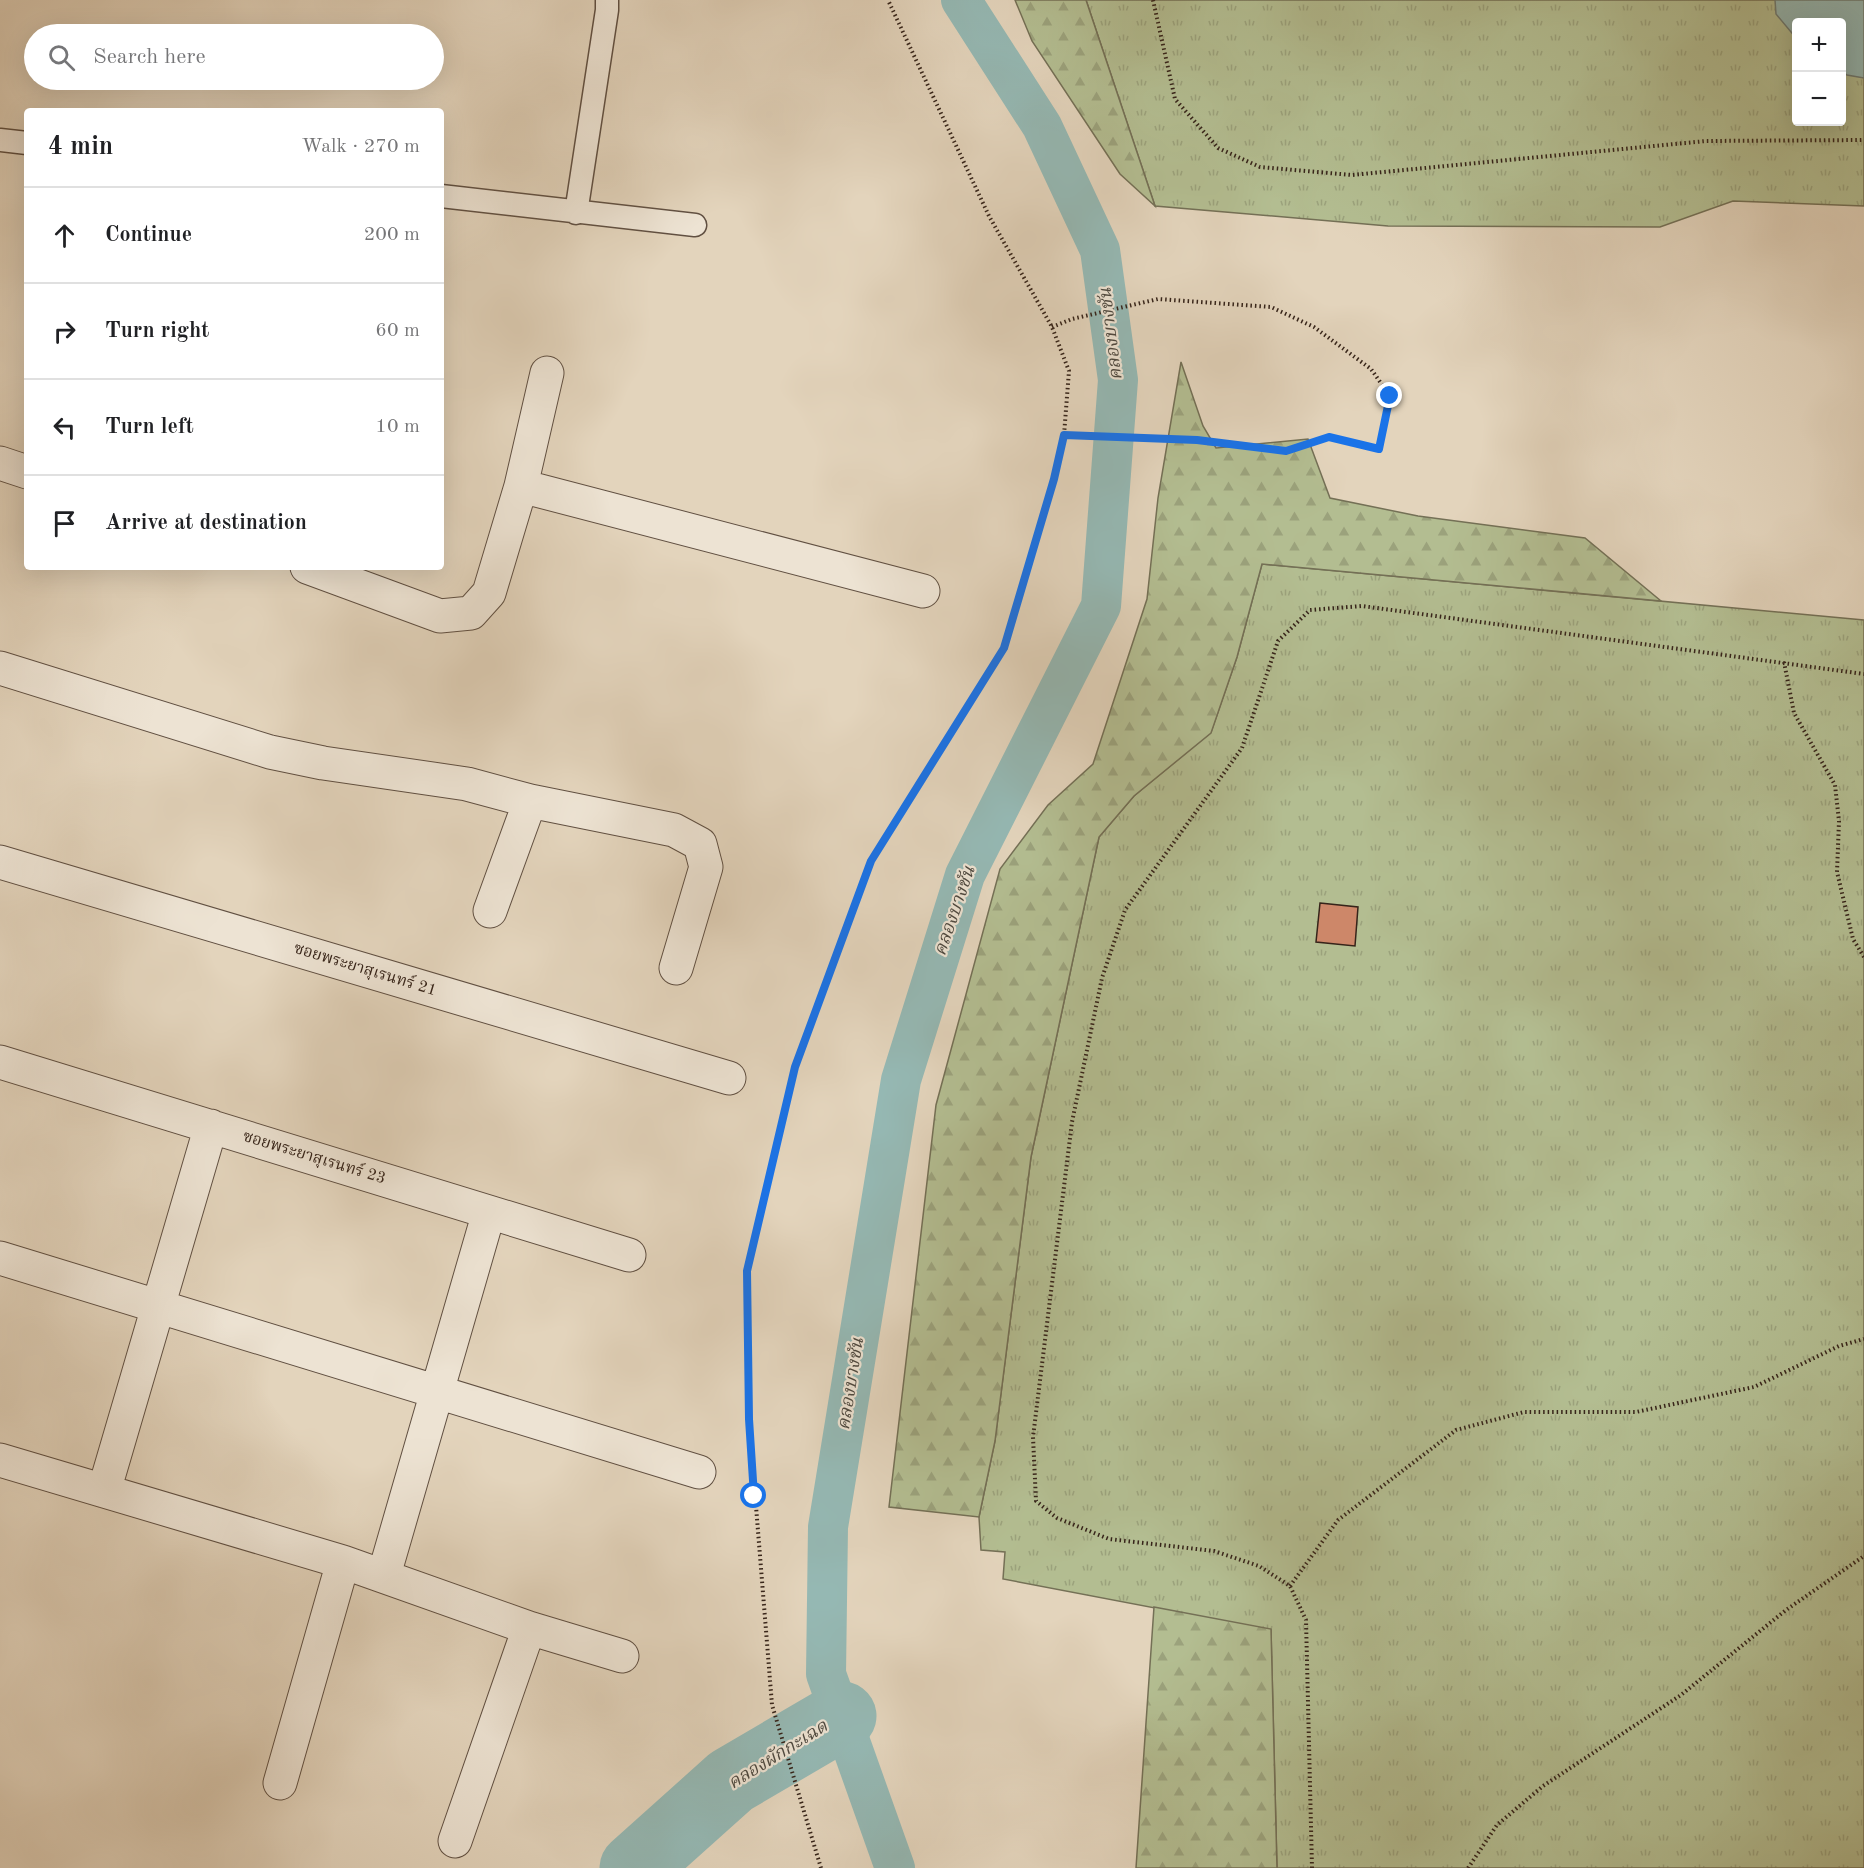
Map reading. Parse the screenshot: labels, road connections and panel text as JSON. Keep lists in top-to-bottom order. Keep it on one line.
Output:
{"streets":{"street":["ซอยพระยาสุเรนทร์ 21","ซอยพระยาสุเรนทร์ 23"]},"water":["คลองบางชัน","คลองผักกะเฉด"],"page":{"map_buttons":["+","−"],"search":"Search here","heading":["4 min","Walk · 270 m"],"list":[["Continue","200 m"],["Turn right","60 m"],["Turn left","10 m"],"Arrive at destination"]}}
